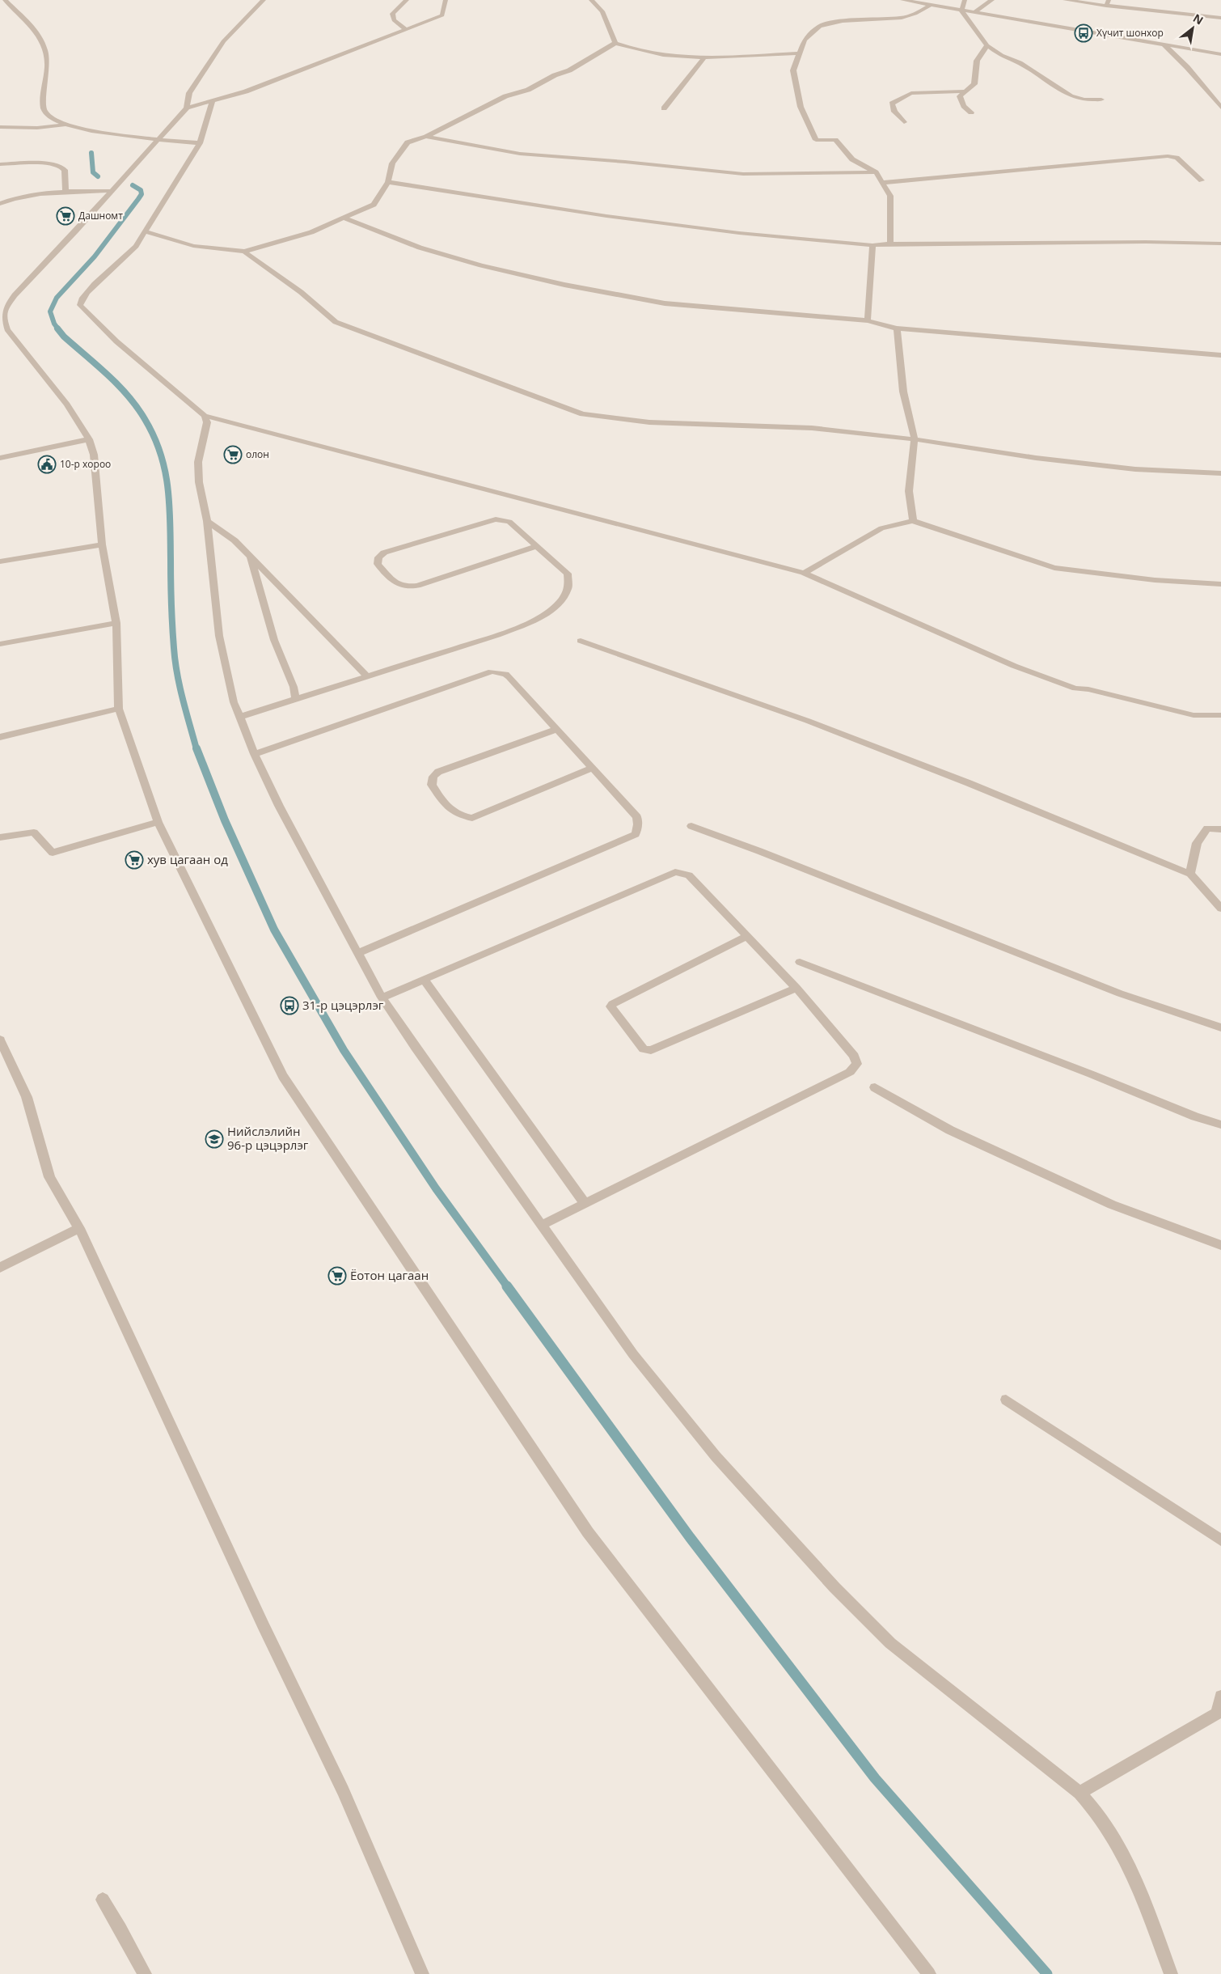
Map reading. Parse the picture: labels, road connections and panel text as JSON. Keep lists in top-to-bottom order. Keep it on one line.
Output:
{"places":{"bus stop":["Хүчит шонхор","31-р цэцэрлэг"],"supermarket":["Дашномт","олон","хув цагаан од","Ёотон цагаан"],"public building":["10-р хороо"],"school or university":["Нийслэлийн 96-р цэцэрлэг"]},"north":"top right"}
